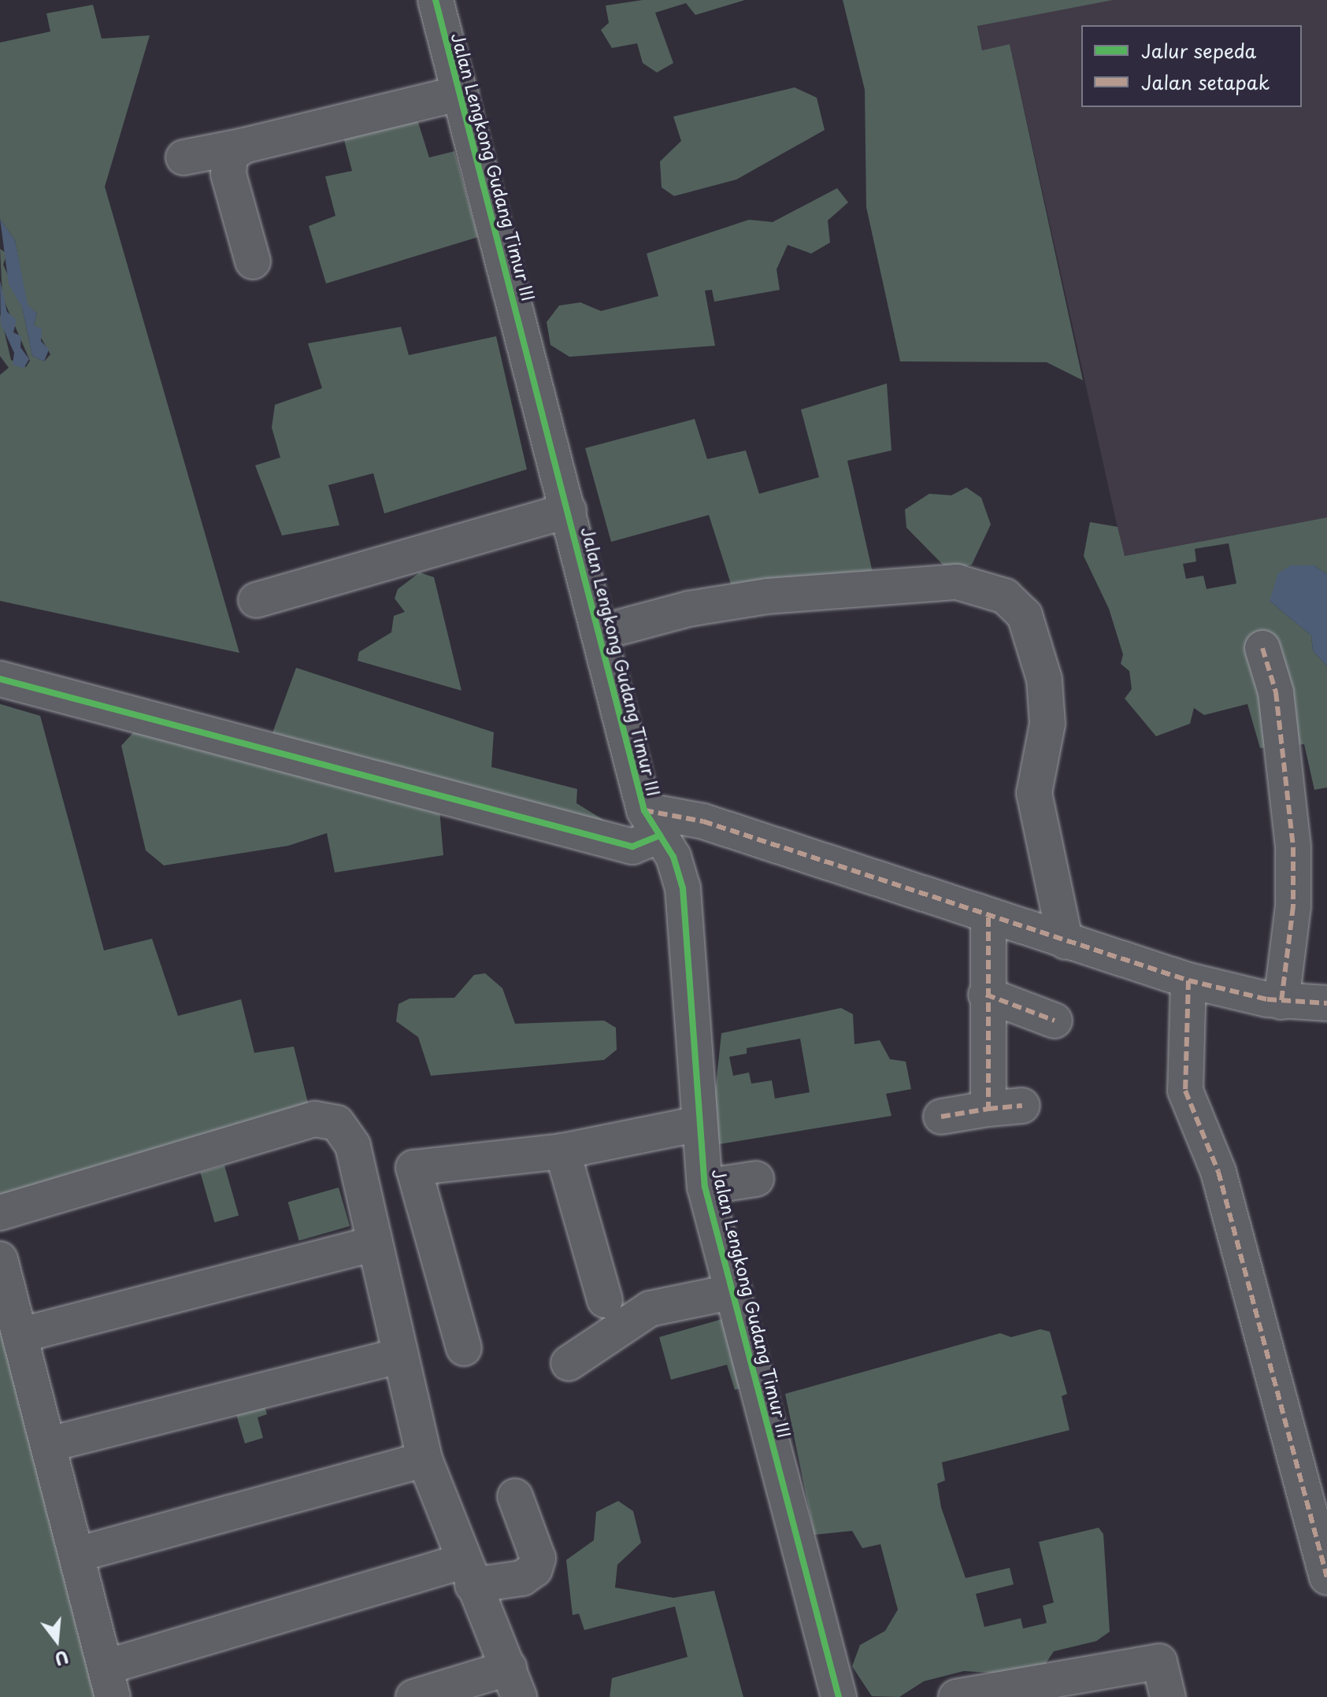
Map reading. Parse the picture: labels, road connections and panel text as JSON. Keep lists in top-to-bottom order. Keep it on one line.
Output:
{"streets":{"street":["Jalan Lengkong Gudang Timur III"]},"legend":["Jalur sepeda","Jalan setapak"],"north":"bottom"}
